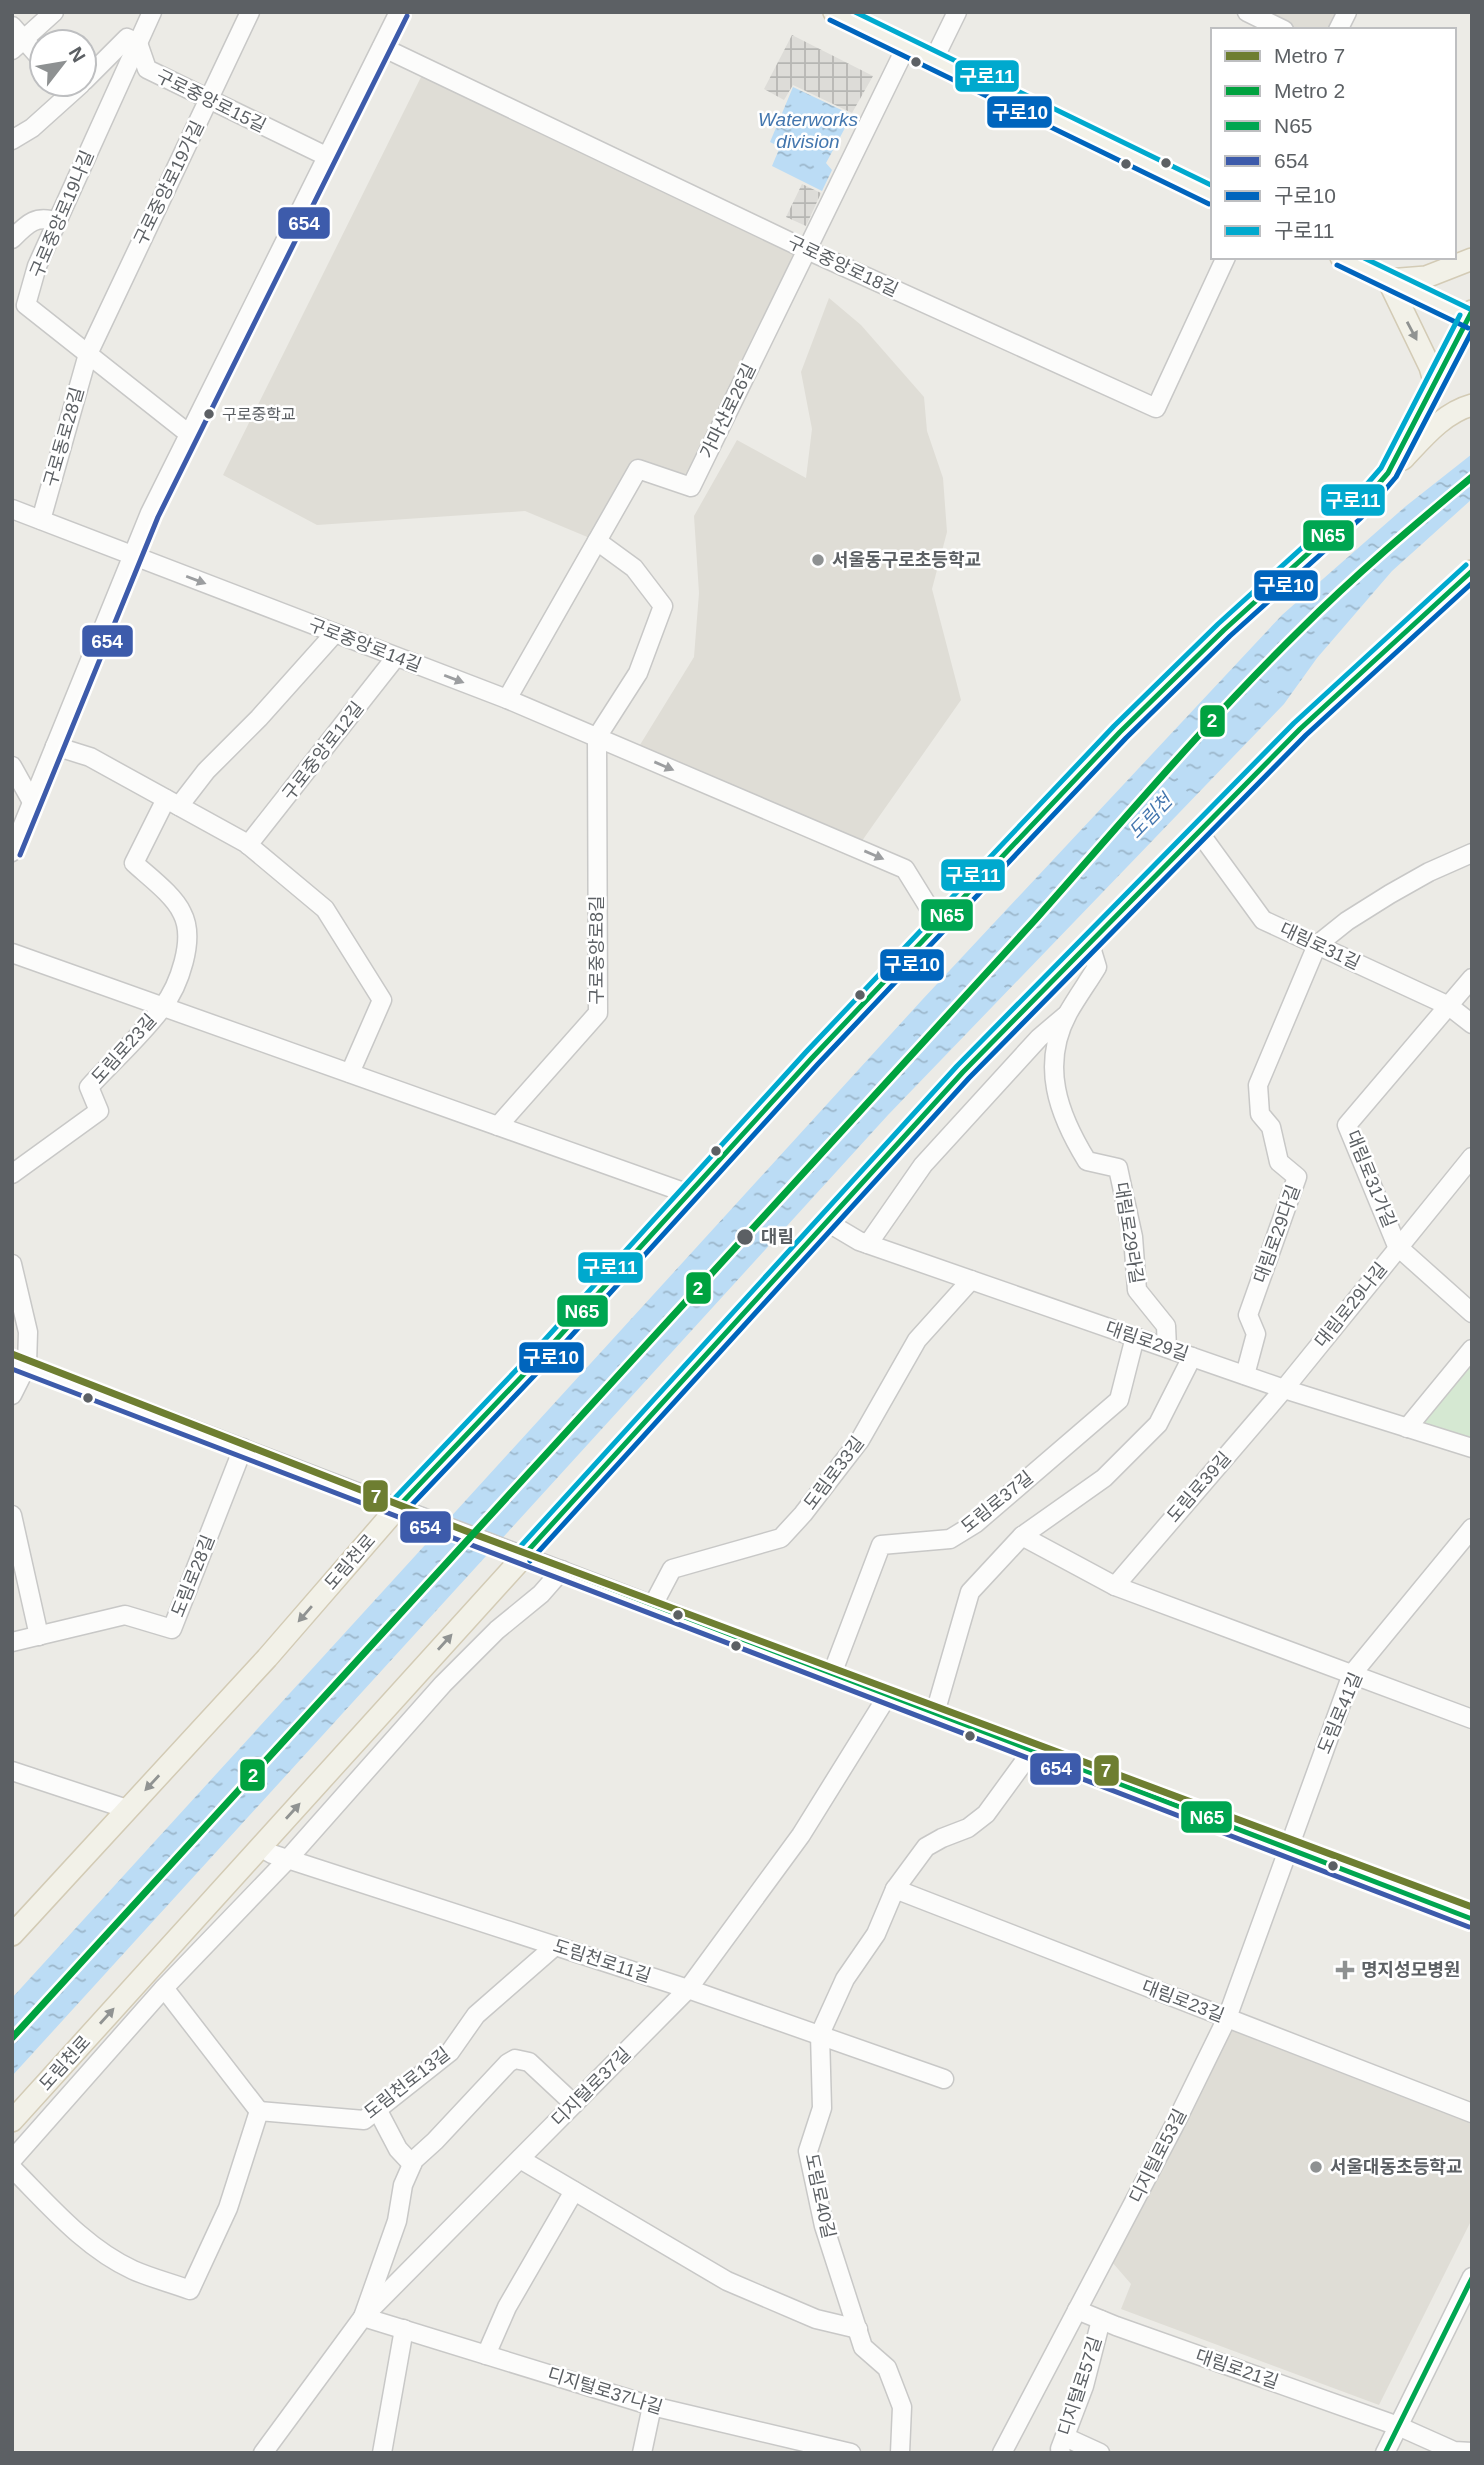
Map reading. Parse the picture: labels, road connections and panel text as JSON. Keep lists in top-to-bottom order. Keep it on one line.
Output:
{"streets":{"main road":["도림천로"],"street":["구로중앙로15길","구로중앙로19가길","구로중앙로19나길","구로중앙로18길","가마산로26길","구로동로28길","구로중앙로14길","구로중앙로12길","대림로31길","구로중앙로8길","도림로23길","대림로31가길","대림로29라길","대림로29다길","대림로29나길","대림로29길","도림로33길","도림로39길","도림로37길","도림로28길","도림로41길","도림천로11길","대림로23길","도림천로13길","디지털로37길","디지털로53길","도림로40길","대림로21길","디지털로57길","디지털로37나길"]},"crossings":[["구로중앙로15길","구로중앙로19가길"],["구로중앙로15길","구로중앙로19나길"],["구로중앙로19가길","구로중앙로19나길"],["구로중앙로19가길","구로동로28길"],["구로중앙로19나길","구로동로28길"],["구로중앙로18길","가마산로26길"],["가마산로26길","구로중앙로14길"],["구로중앙로14길","구로중앙로12길"],["구로중앙로14길","구로중앙로8길"],["구로중앙로14길","도림천로"],["대림로31길","대림로31가길"],["대림로31길","대림로29다길"],["대림로31길","도림천로"],["대림로31가길","대림로29나길"],["대림로29라길","대림로29길"],["대림로29라길","도림천로"],["대림로29다길","대림로29길"],["대림로29나길","대림로29길"],["대림로29나길","도림로39길"],["대림로29길","도림로33길"],["대림로29길","도림로39길"],["대림로29길","도림로37길"],["대림로29길","도림천로"],["도림천로","도림천로11길"],["도림로41길","디지털로53길"],["도림천로11길","도림천로13길"],["도림천로11길","디지털로37길"],["도림천로11길","도림로40길"],["대림로23길","디지털로53길"],["대림로23길","도림로40길"],["디지털로37길","디지털로37나길"],["디지털로53길","대림로21길"],["대림로21길","디지털로57길"]],"one_way":["구로중앙로14길"],"water":["Waterworks division","도림천"],"places":{"other":["구로중학교","서울동구로초등학교","대림","서울대동초등학교"],"health":["명지성모병원"]},"lines":["transit line 구로11","transit line 654","transit line 구로10","transit line N65","metro line 2","metro line 7"],"legend":["Metro 7","Metro 2","N65","654","구로10","구로11"],"north":"top right"}
